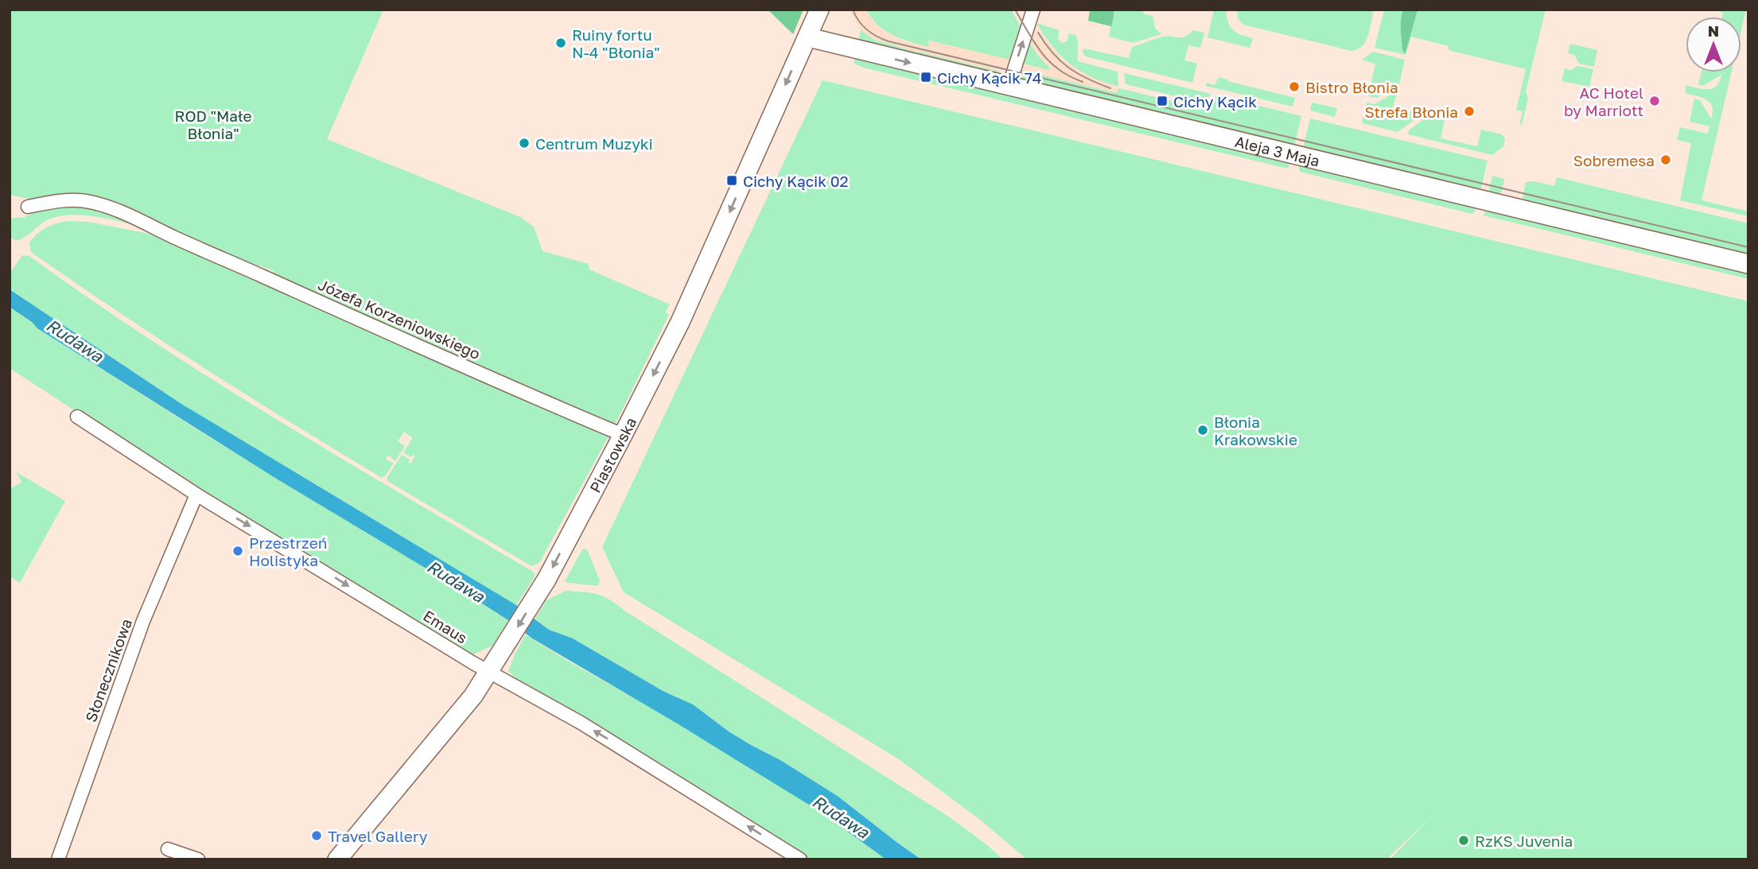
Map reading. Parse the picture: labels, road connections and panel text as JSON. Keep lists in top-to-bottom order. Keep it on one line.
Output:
{"streets":{"street":["Aleja 3 Maja","Józefa Korzeniowskiego","Piastowska","Emaus","Słonecznikowa"]},"crossings":[["Aleja 3 Maja","Piastowska"],["Józefa Korzeniowskiego","Piastowska"],["Piastowska","Emaus"],["Emaus","Słonecznikowa"]],"one_way":["Piastowska"],"water":["Rudawa"],"parks":["ROD \"Małe Błonia\""],"places":{"other":["Ruiny fortu N-4 \"Błonia\"","Bistro Błonia","AC Hotel by Marriott","Strefa Błonia","Centrum Muzyki","Sobremesa","Błonia Krakowskie","Przestrzeń Holistyka","Travel Gallery","RzKS Juvenia"],"transit":["Cichy Kącik 74","Cichy Kącik","Cichy Kącik 02"]},"north":"top"}
